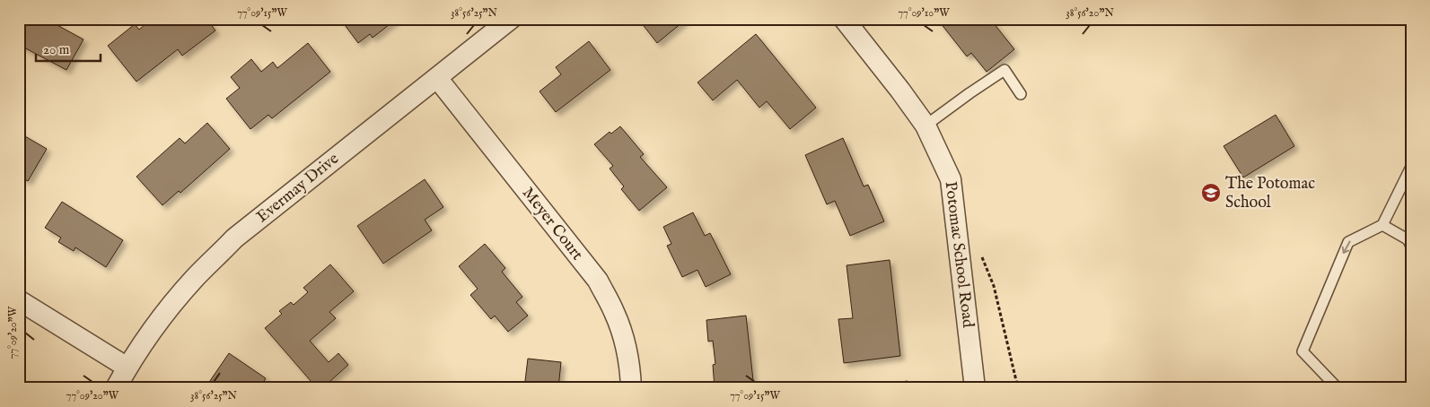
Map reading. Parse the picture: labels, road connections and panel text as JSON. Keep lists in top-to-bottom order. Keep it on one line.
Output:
{"streets":{"street":["Evermay Drive","Meyer Court","Potomac School Road"]},"crossings":[["Evermay Drive","Meyer Court"]],"places":{"school or university":["The Potomac School"]},"scale_bar":"20 m","coordinates":["77°09'15\"W","38°56'25\"N","77°09'10\"W","38°56'20\"N","77°09'20\"W"]}
